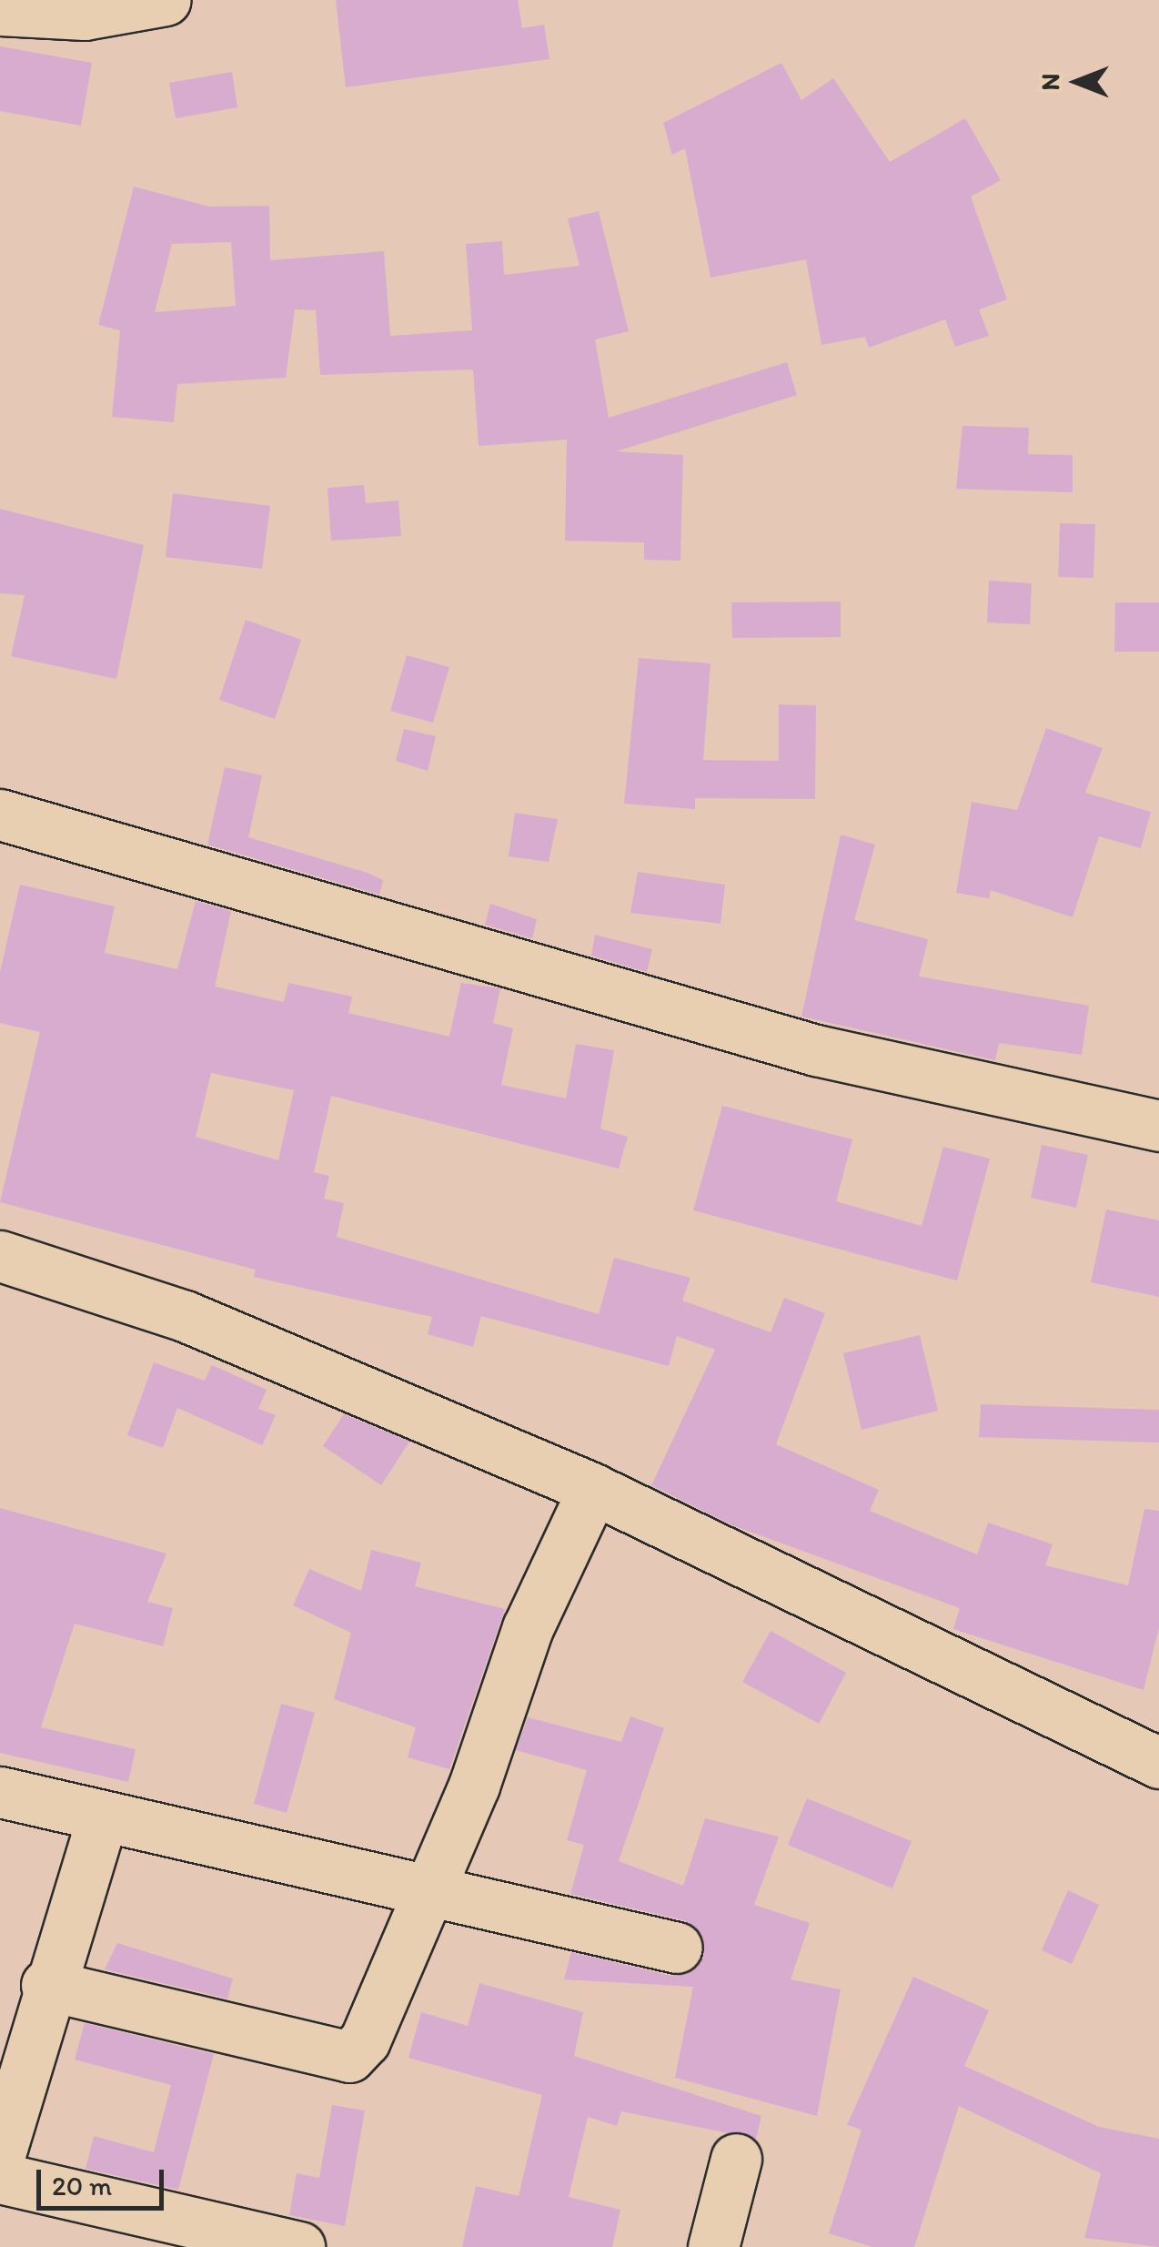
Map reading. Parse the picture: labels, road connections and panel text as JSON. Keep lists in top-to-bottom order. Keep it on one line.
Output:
{"scale_bar":"20 m","north":"left"}
